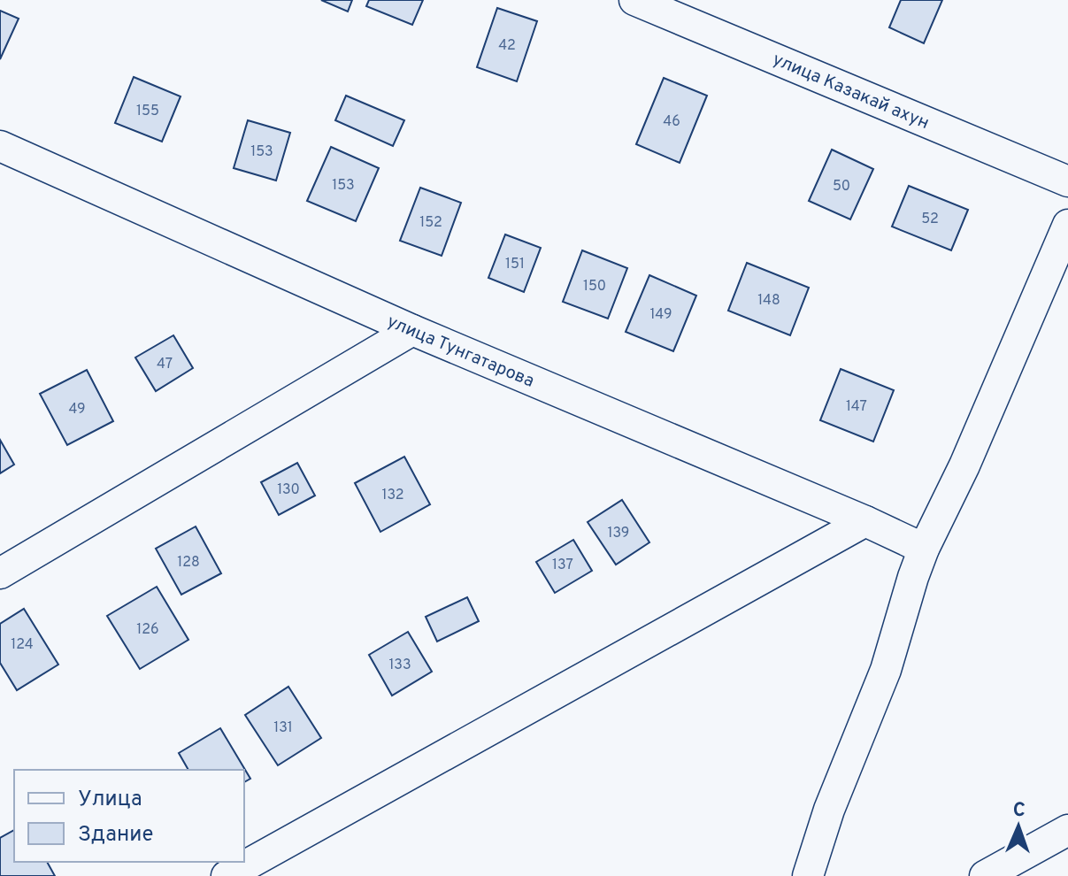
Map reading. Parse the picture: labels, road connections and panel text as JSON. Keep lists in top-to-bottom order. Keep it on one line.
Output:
{"streets":{"street":["улица Казакай ахун","улица Тунгатарова"]},"house_numbers":["42","155","46","153","153","50","52","152","151","150","148","149","47","147","49","130","132","139","128","137","126","124","133","131"],"legend":["Улица","Здание"],"north":"top"}
